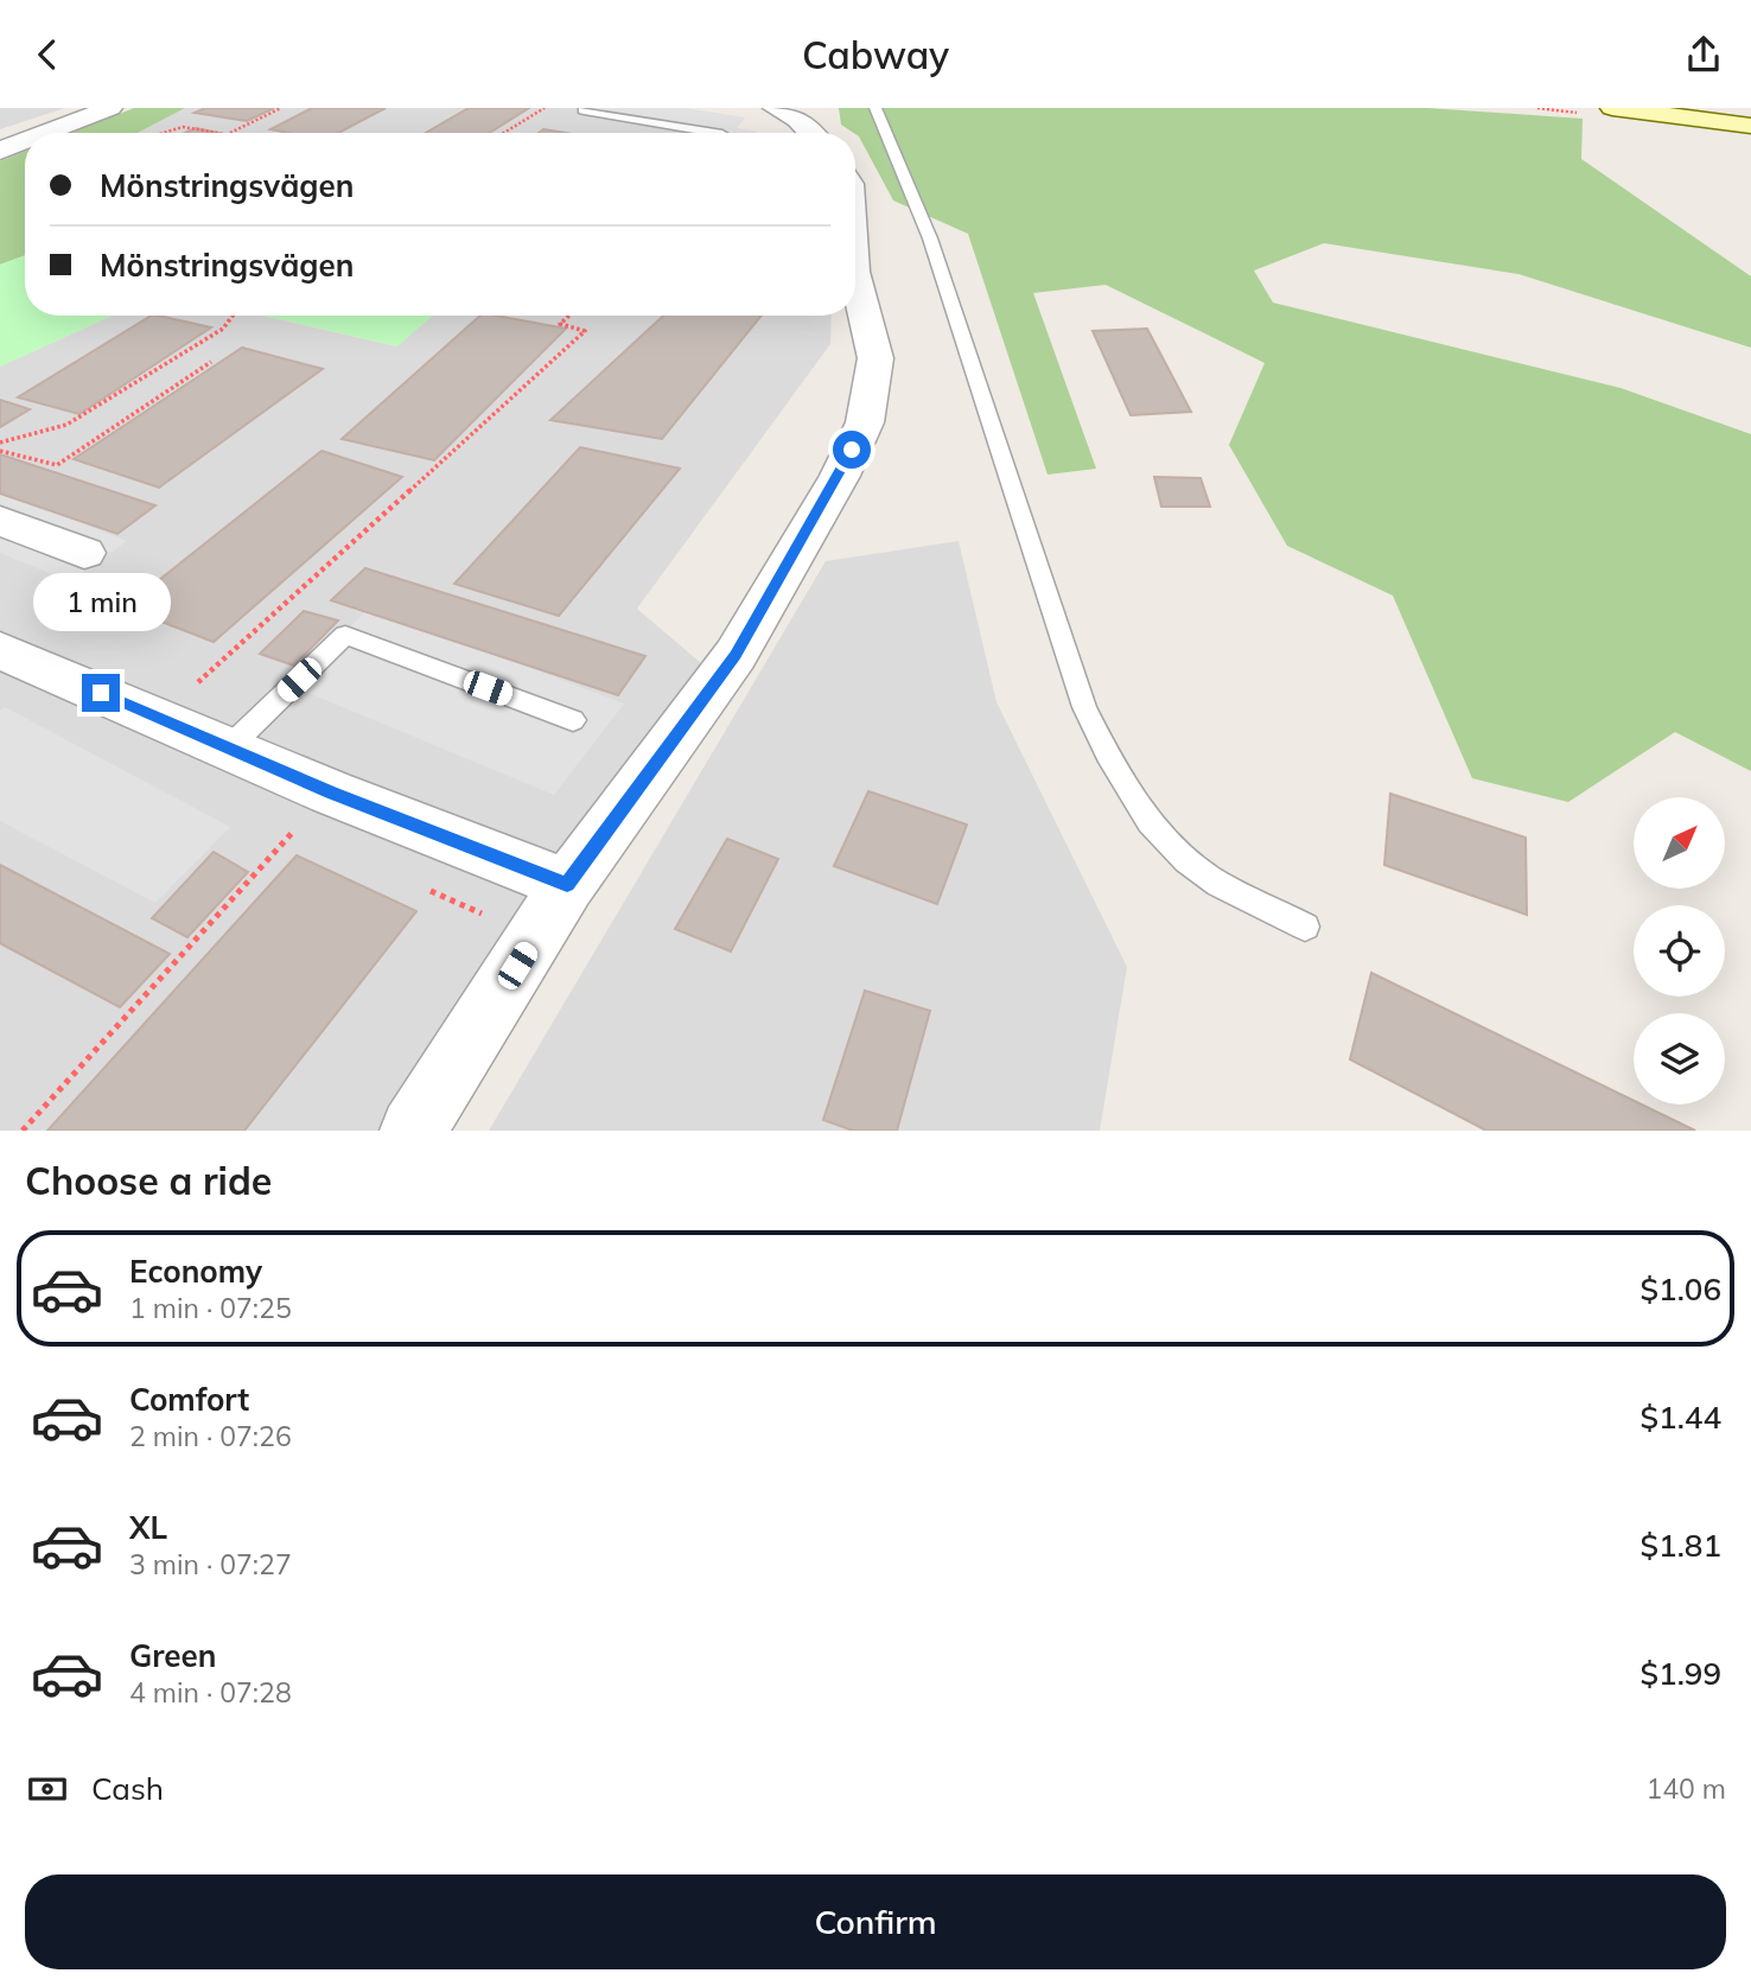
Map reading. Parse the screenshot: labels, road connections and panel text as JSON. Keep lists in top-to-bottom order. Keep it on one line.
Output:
{"north":"top right","page":{"header":"Cabway","banner":["Mönstringsvägen","Mönstringsvägen"],"bubble":"1 min","heading":"Choose a ride","list":[{"name":"Economy","note":"1 min · 07:25","value":"$1.06"},{"name":"Comfort","note":"2 min · 07:26","value":"$1.44"},{"name":"XL","note":"3 min · 07:27","value":"$1.81"},{"name":"Green","note":"4 min · 07:28","value":"$1.99"}],"pay":["Cash","140 m"],"buttons":"Confirm"}}
